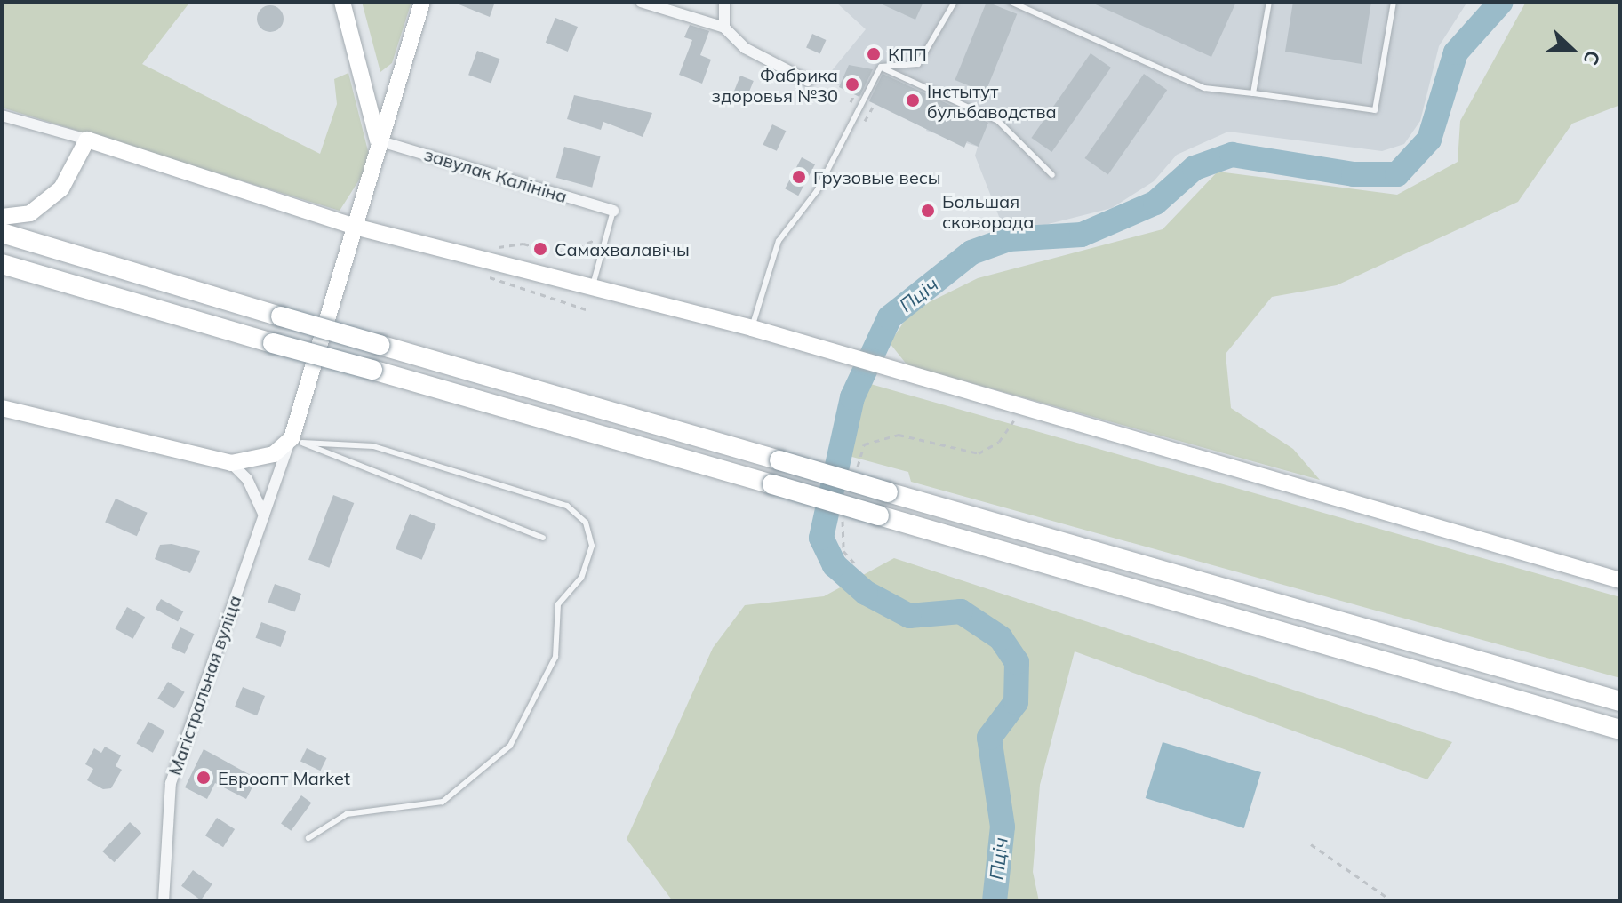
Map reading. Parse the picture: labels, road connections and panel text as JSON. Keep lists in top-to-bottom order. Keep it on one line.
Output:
{"streets":{"street":["завулак Калініна","Магістральная вуліца"]},"water":["Пціч"],"places":["КПП","Фабрика здоровья №30","Інстытут бульбаводства","Грузовые весы","Большая сковорода","Самахвалавічы","Евроопт Market"],"north":"right"}
